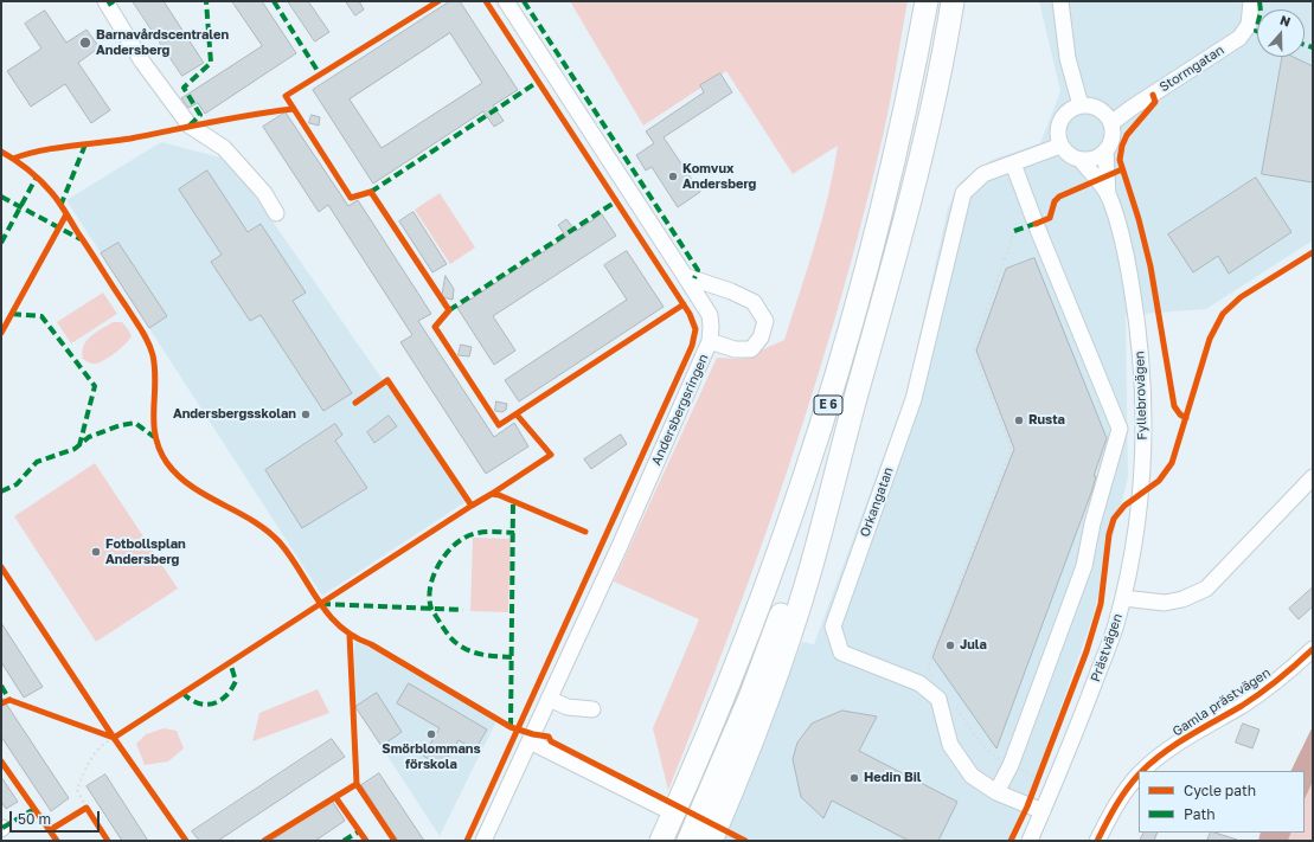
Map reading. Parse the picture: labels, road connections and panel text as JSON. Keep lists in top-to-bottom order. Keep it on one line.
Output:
{"streets":{"highway":["E 6"],"street":["Stormgatan","Fyllebrovägen","Andersbergsringen","Orkangatan","Prästvägen","Gamla prästvägen"]},"crossings":[["Stormgatan","Fyllebrovägen"],["Stormgatan","Orkangatan"],["Fyllebrovägen","Orkangatan"],["Fyllebrovägen","Prästvägen"],["Orkangatan","Prästvägen"]],"places":["Barnavårdscentralen Andersberg","Komvux Andersberg","Andersbergsskolan","Rusta","Fotbollsplan Andersberg","Jula","Smörblommans förskola","Hedin Bil"],"legend":["Cycle path","Path"],"scale_bar":"50 m","north":"top"}
